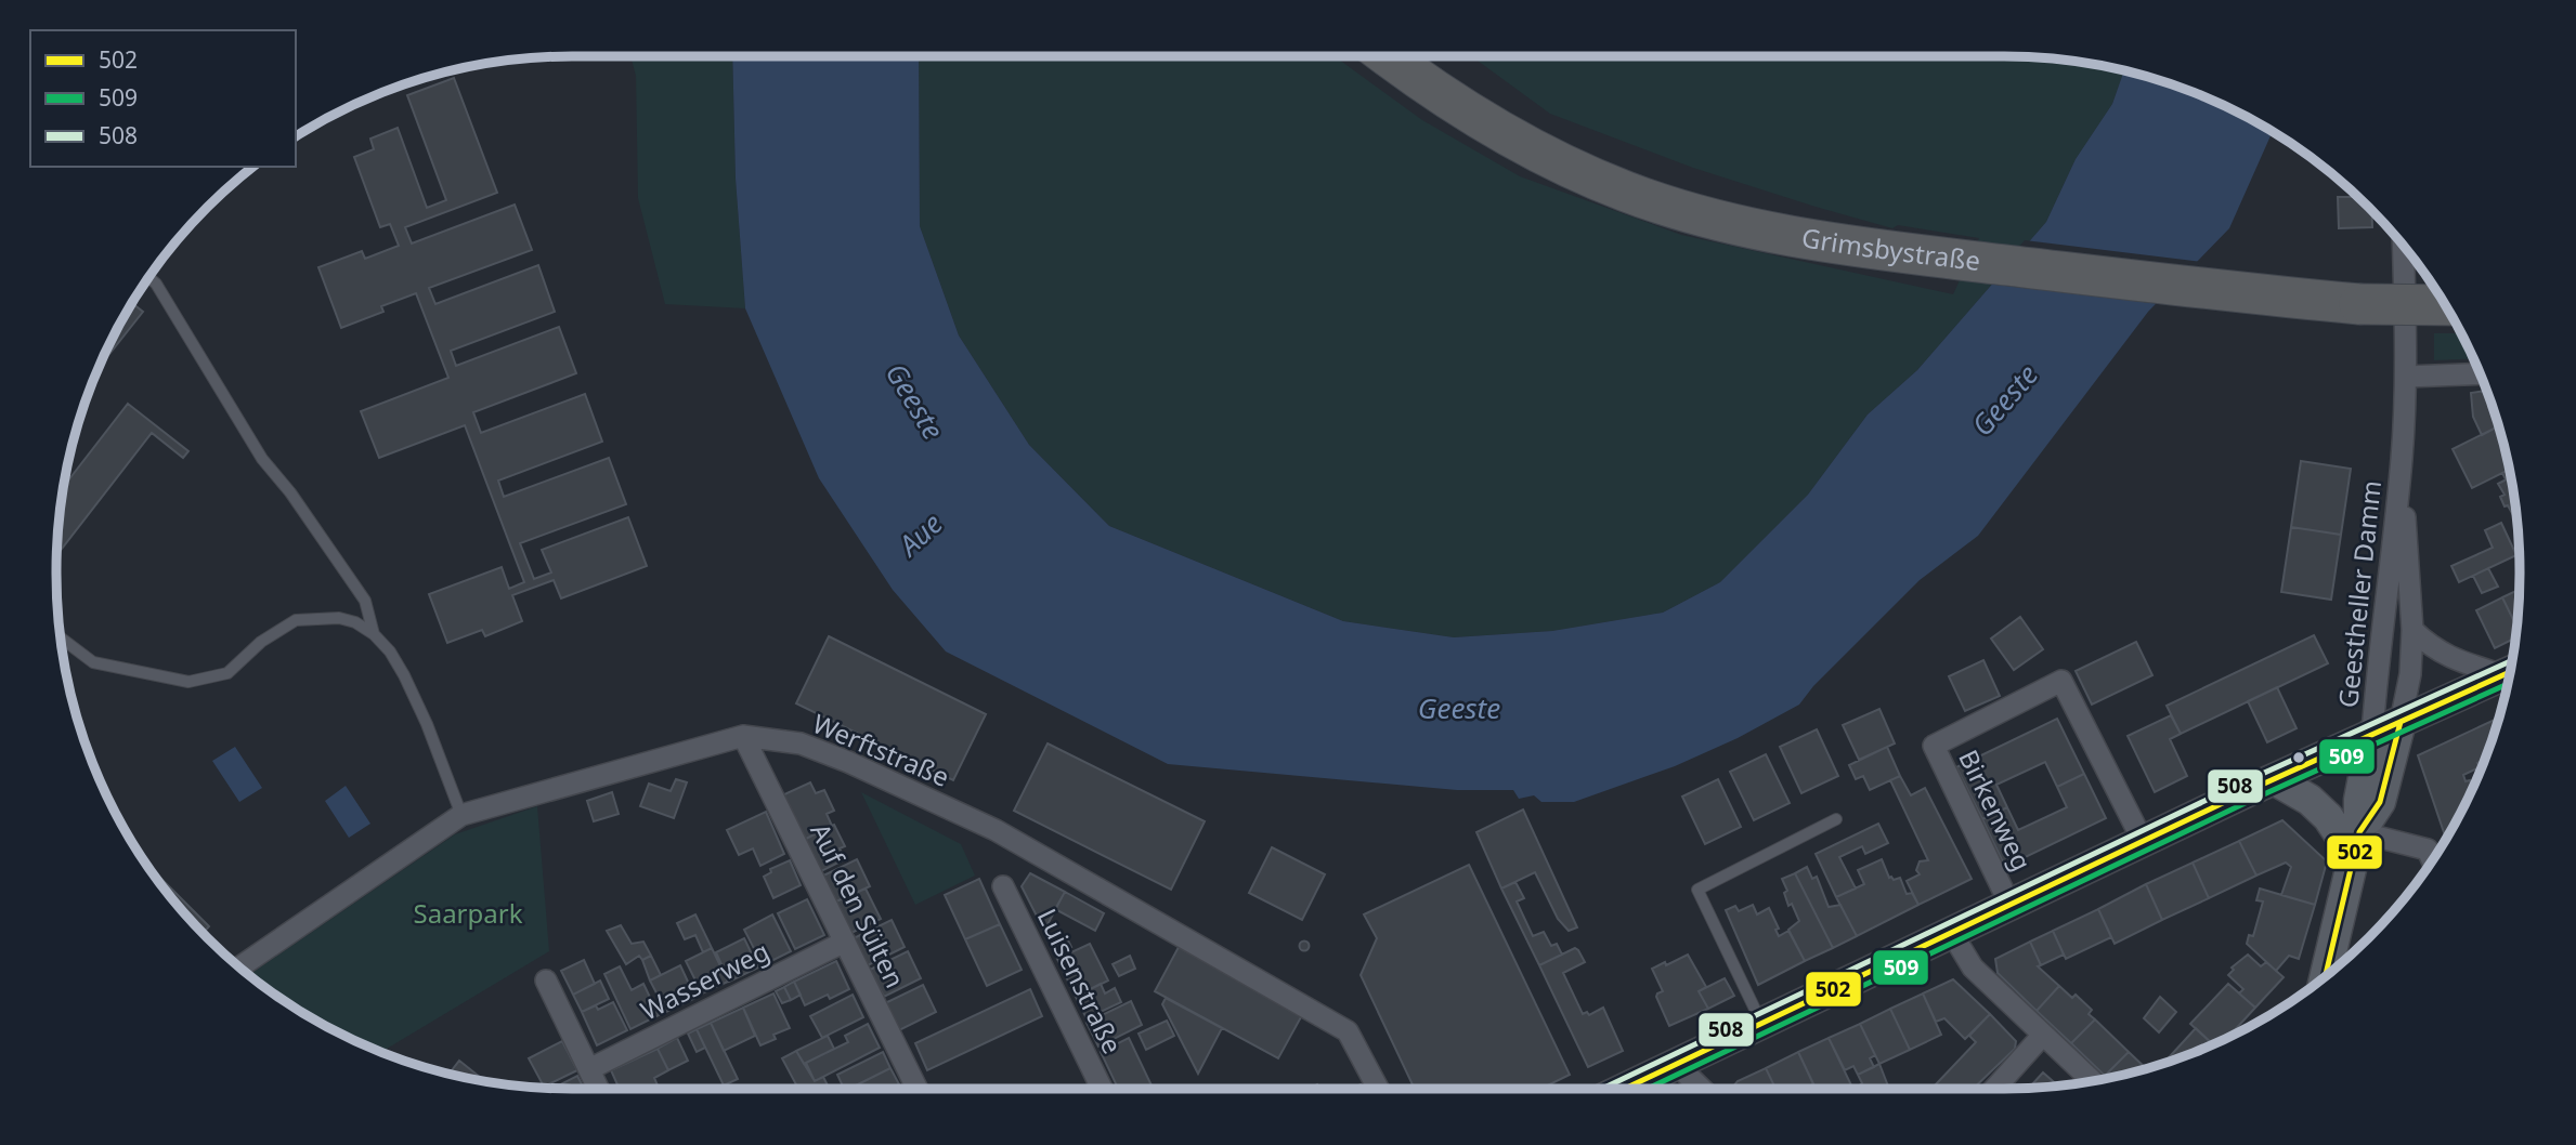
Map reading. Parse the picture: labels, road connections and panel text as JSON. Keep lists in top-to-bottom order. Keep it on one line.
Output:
{"streets":{"highway":["Grimsbystraße"],"street":["Geestheller Damm","Werftstraße","Birkenweg","Auf den Sülten","Wasserweg","Luisenstraße"]},"crossings":[["Werftstraße","Auf den Sülten"],["Auf den Sülten","Wasserweg"]],"water":["Geeste","Aue"],"parks":["Saarpark"],"lines":["transit line 508","transit line 502","transit line 509"],"legend":["502","509","508"]}
